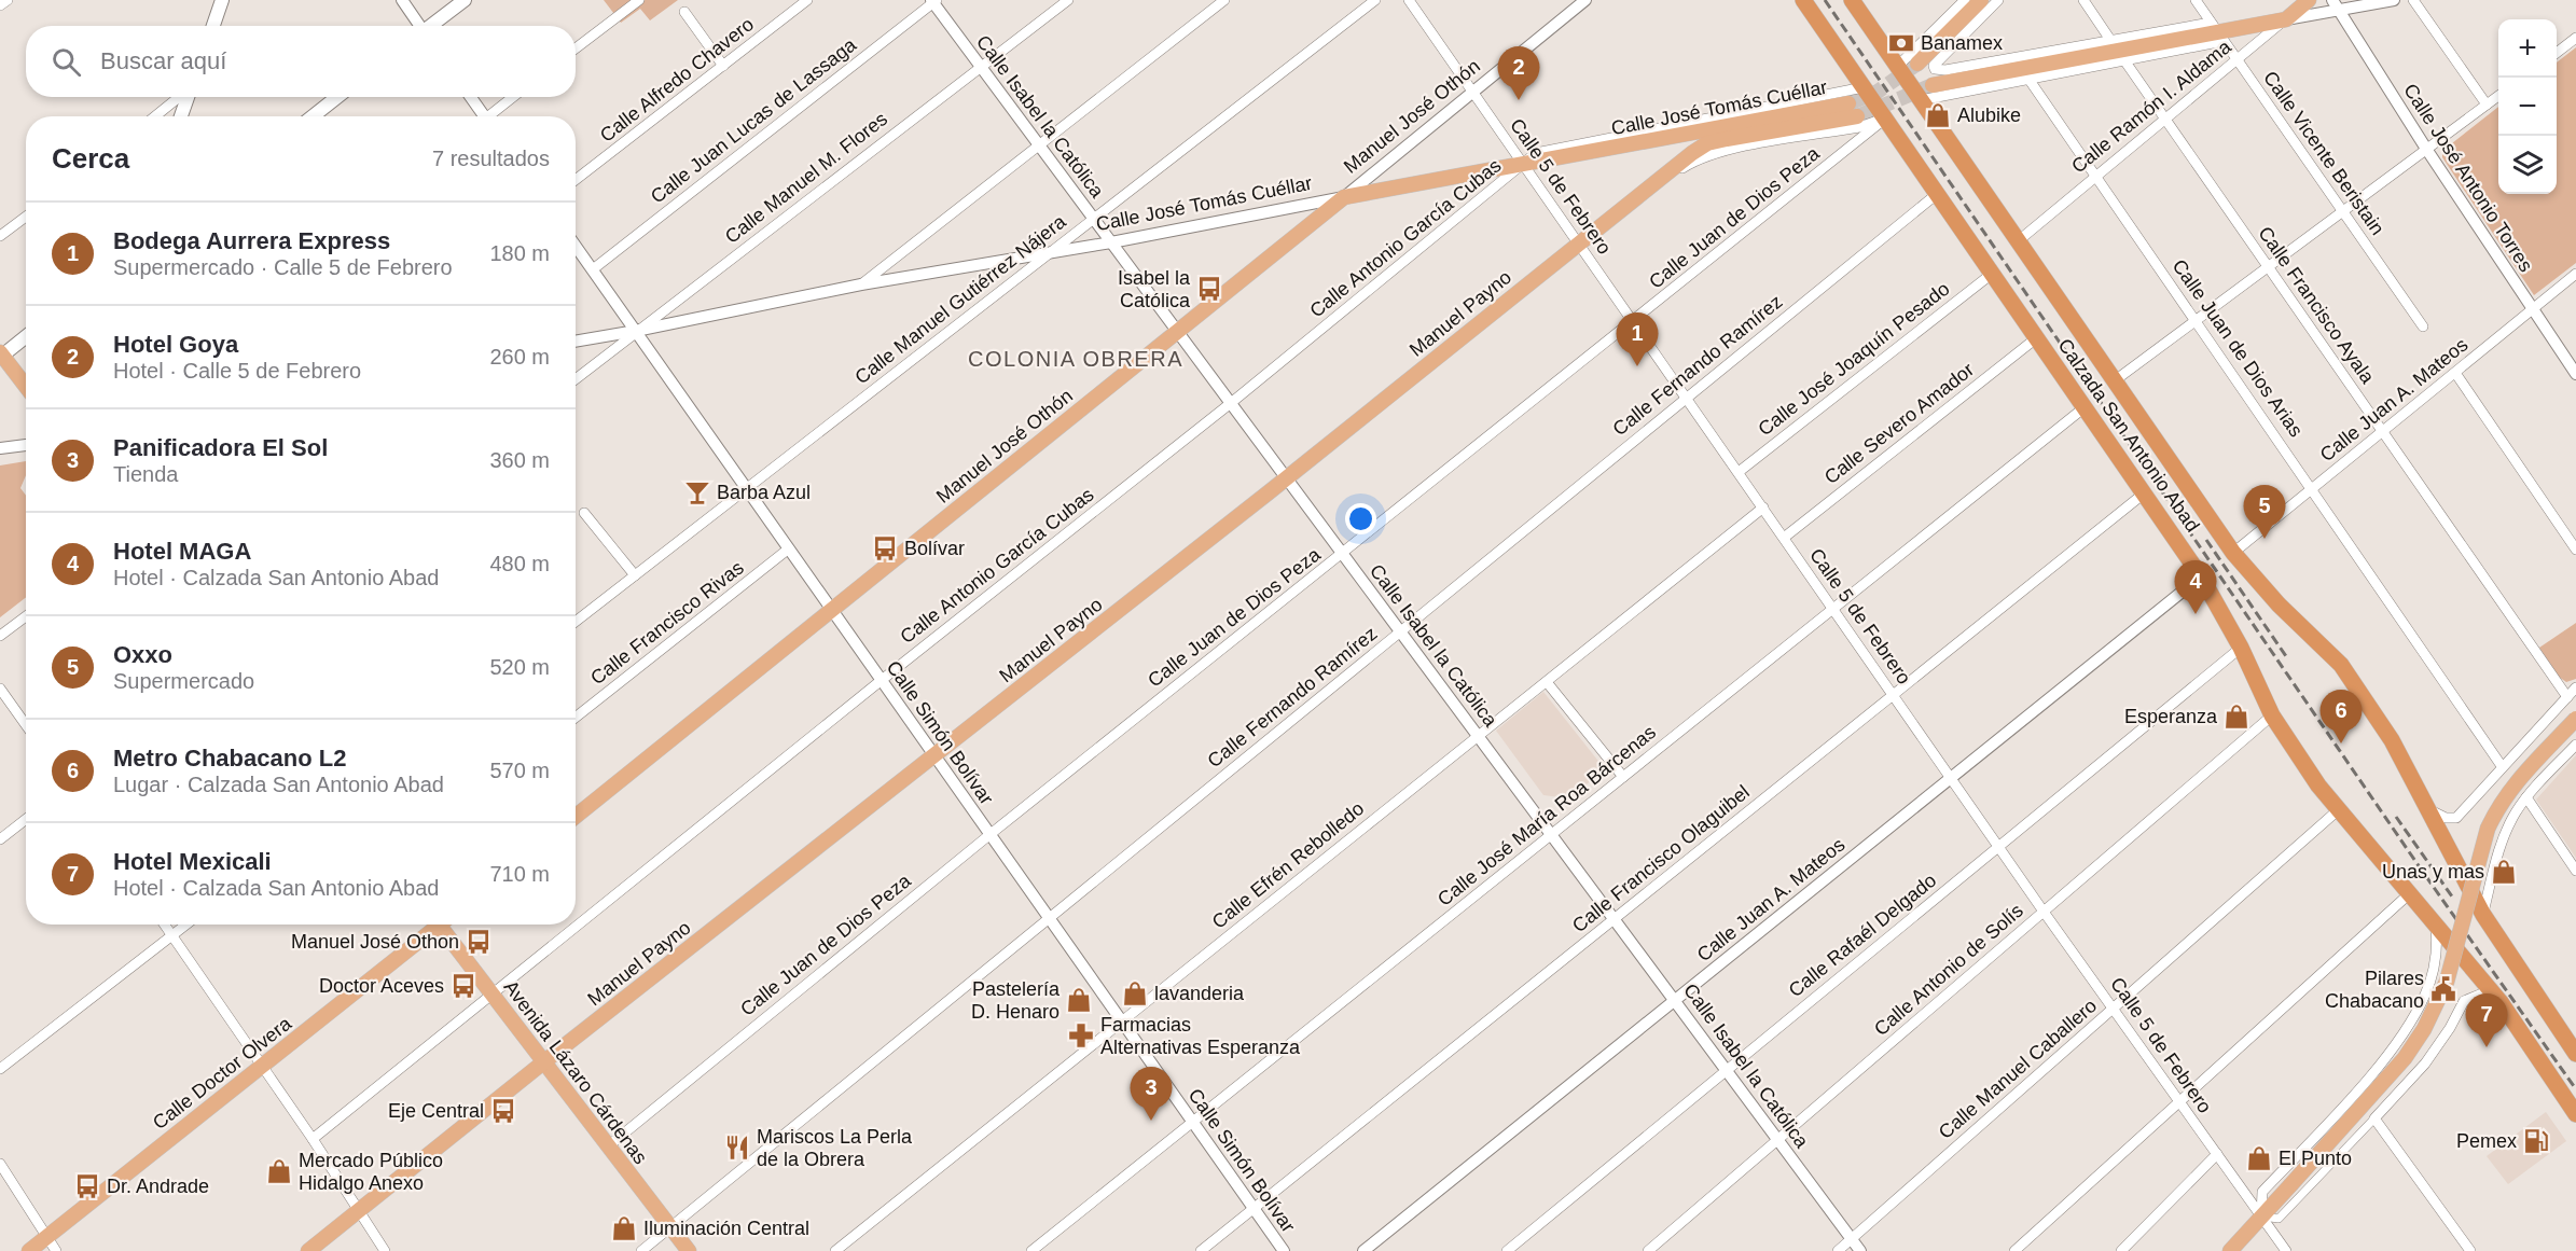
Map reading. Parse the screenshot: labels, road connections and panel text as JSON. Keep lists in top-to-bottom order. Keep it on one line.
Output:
{"streets":{"highway":["Calzada San Antonio Abad"],"main road":["Calle Ramón I. Aldama","Calle José Tomás Cuéllar","Manuel José Othón","Manuel Payno","Avenida Lázaro Cárdenas","Calle Doctor Olvera"],"street":["Calle Alfredo Chavero","Calle Isabel la Católica","Calle Juan Lucas de Lassaga","Calle Vicente Beristain","Calle Manuel M. Flores","Calle José Antonio Torres","Calle 5 de Febrero","Calle Juan de Dios Peza","Calle Antonio García Cubas","Calle Manuel Gutiérrez Nájera","Calle Francisco Ayala","Calle Juan de Dios Arias","Calle José Joaquín Pesado","Calle Fernando Ramírez","Calle Juan A. Mateos","Calle Severo Amador","Calle Francisco Rivas","Calle Simón Bolívar","Calle José María Roa Bárcenas","Calle Francisco Olaguibel","Calle Efrén Rebolledo","Calle Rafaél Delgado","Calle Antonio de Solís","Calle Manuel Caballero"]},"crossings":[["Calle Ramón I. Aldama","Calle Vicente Beristain"],["Calle Ramón I. Aldama","Calle Francisco Ayala"],["Calle Ramón I. Aldama","Calle Juan de Dios Arias"],["Calle Ramón I. Aldama","Calzada San Antonio Abad"],["Calle José Tomás Cuéllar","Calle Isabel la Católica"],["Calle José Tomás Cuéllar","Manuel José Othón"],["Calle José Tomás Cuéllar","Calle Manuel M. Flores"],["Calle José Tomás Cuéllar","Calle 5 de Febrero"],["Calle José Tomás Cuéllar","Calle Antonio García Cubas"],["Calle José Tomás Cuéllar","Calle Manuel Gutiérrez Nájera"],["Calle José Tomás Cuéllar","Manuel Payno"],["Calle José Tomás Cuéllar","Calle Simón Bolívar"],["Calle Isabel la Católica","Manuel José Othón"],["Calle Isabel la Católica","Calle Juan Lucas de Lassaga"],["Calle Isabel la Católica","Calle Manuel M. Flores"],["Calle Isabel la Católica","Calle Juan de Dios Peza"],["Calle Isabel la Católica","Calle Antonio García Cubas"],["Calle Isabel la Católica","Calle Manuel Gutiérrez Nájera"],["Calle Isabel la Católica","Manuel Payno"],["Calle Isabel la Católica","Calle Fernando Ramírez"],["Calle Isabel la Católica","Calle Juan A. Mateos"],["Calle Isabel la Católica","Calle José María Roa Bárcenas"],["Calle Isabel la Católica","Calle Francisco Olaguibel"],["Calle Isabel la Católica","Calle Efrén Rebolledo"],["Calle Isabel la Católica","Calle Rafaél Delgado"],["Calle Isabel la Católica","Calle Antonio de Solís"],["Calle Isabel la Católica","Calle Manuel Caballero"],["Manuel José Othón","Calle 5 de Febrero"],["Manuel José Othón","Calle Simón Bolívar"],["Calle Juan Lucas de Lassaga","Calle Simón Bolívar"],["Calle Manuel M. Flores","Calle Simón Bolívar"],["Calle José Antonio Torres","Calle Juan A. Mateos"],["Calle 5 de Febrero","Calle Juan de Dios Peza"],["Calle 5 de Febrero","Calle Antonio García Cubas"],["Calle 5 de Febrero","Manuel Payno"],["Calle 5 de Febrero","Calle José Joaquín Pesado"],["Calle 5 de Febrero","Calle Fernando Ramírez"],["Calle 5 de Febrero","Calle Juan A. Mateos"],["Calle 5 de Febrero","Calle Severo Amador"],["Calle 5 de Febrero","Calle José María Roa Bárcenas"],["Calle 5 de Febrero","Calle Francisco Olaguibel"],["Calle 5 de Febrero","Calle Efrén Rebolledo"],["Calle 5 de Febrero","Calle Rafaél Delgado"],["Calle 5 de Febrero","Calle Antonio de Solís"],["Calle 5 de Febrero","Calle Manuel Caballero"],["Calle Juan de Dios Peza","Calzada San Antonio Abad"],["Calle Juan de Dios Peza","Calle Simón Bolívar"],["Calle Juan de Dios Peza","Avenida Lázaro Cárdenas"],["Calle Antonio García Cubas","Calzada San Antonio Abad"],["Calle Antonio García Cubas","Calle Simón Bolívar"],["Calle Antonio García Cubas","Avenida Lázaro Cárdenas"],["Calle Manuel Gutiérrez Nájera","Calle Simón Bolívar"],["Calle Francisco Ayala","Calle Juan A. Mateos"],["Manuel Payno","Calle Simón Bolívar"],["Manuel Payno","Avenida Lázaro Cárdenas"],["Calle Juan de Dios Arias","Calle Juan A. Mateos"],["Calle José Joaquín Pesado","Calzada San Antonio Abad"],["Calle Fernando Ramírez","Calzada San Antonio Abad"],["Calle Fernando Ramírez","Calle Simón Bolívar"],["Calle Fernando Ramírez","Avenida Lázaro Cárdenas"],["Calle Juan A. Mateos","Calzada San Antonio Abad"],["Calle Severo Amador","Calzada San Antonio Abad"],["Calzada San Antonio Abad","Calle José María Roa Bárcenas"],["Calzada San Antonio Abad","Calle Francisco Olaguibel"],["Calzada San Antonio Abad","Calle Rafaél Delgado"],["Calzada San Antonio Abad","Calle Antonio de Solís"],["Calzada San Antonio Abad","Calle Manuel Caballero"],["Calle Francisco Rivas","Calle Simón Bolívar"],["Calle Simón Bolívar","Calle José María Roa Bárcenas"],["Calle Simón Bolívar","Calle Francisco Olaguibel"],["Calle Simón Bolívar","Calle Efrén Rebolledo"]],"districts":["COLONIA OBRERA"],"places":{"bank":["Banamex"],"shop":["Alubike","Esperanza","Unas y mas","lavanderia","Pastelería D. Henaro","El Punto","Mercado Público Hidalgo Anexo","Iluminación Central"],"bus stop":["Isabel la Católica","Bolívar","Manuel José Othon","Doctor Aceves","Eje Central","Dr. Andrade"],"bar":["Barba Azul"],"public building":["Pilares Chabacano"],"pharmacy":["Farmacias Alternativas Esperanza"],"fuel station":["Pemex"],"restaurant":["Mariscos La Perla de la Obrera"]},"page":{"map_buttons":["+","−"],"search":"Buscar aquí","pins":["2","1","5","4","6","7","3"],"heading":["Cerca","7 resultados"],"list":[{"mark":"1","name":"Bodega Aurrera Express","note":"Supermercado · Calle 5 de Febrero","value":"180 m"},{"mark":"2","name":"Hotel Goya","note":"Hotel · Calle 5 de Febrero","value":"260 m"},{"mark":"3","name":"Panificadora El Sol","note":"Tienda","value":"360 m"},{"mark":"4","name":"Hotel MAGA","note":"Hotel · Calzada San Antonio Abad","value":"480 m"},{"mark":"5","name":"Oxxo","note":"Supermercado","value":"520 m"},{"mark":"6","name":"Metro Chabacano L2","note":"Lugar · Calzada San Antonio Abad","value":"570 m"},{"mark":"7","name":"Hotel Mexicali","note":"Hotel · Calzada San Antonio Abad","value":"710 m"}]}}
